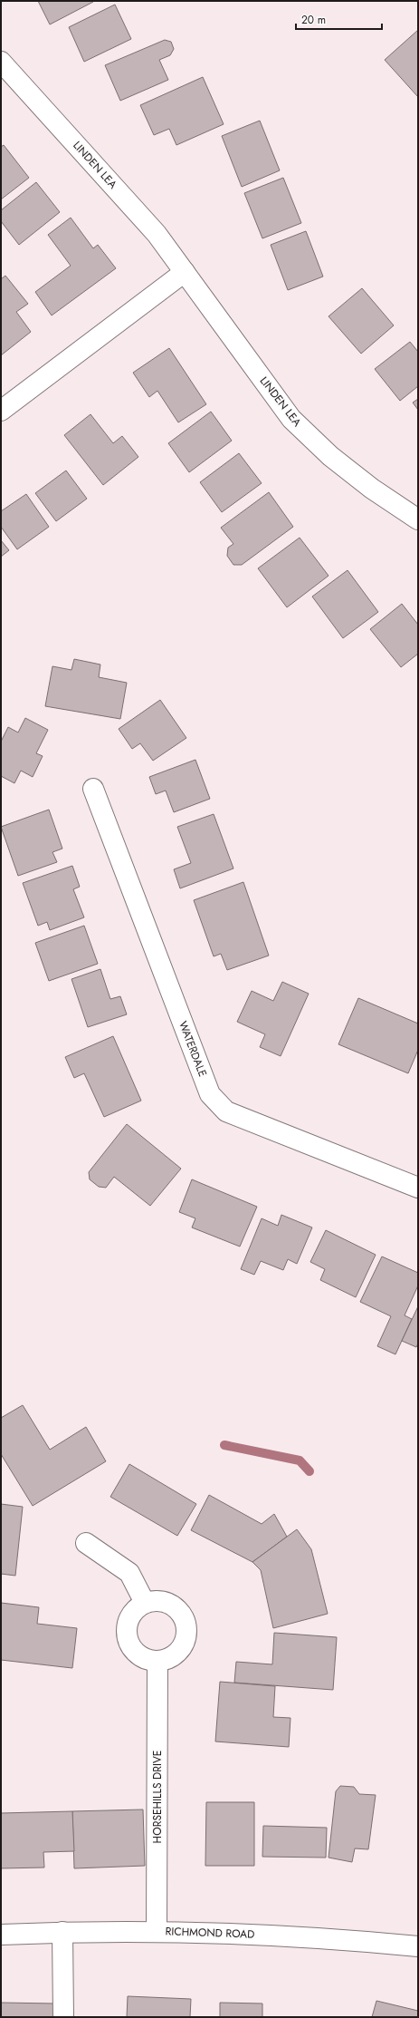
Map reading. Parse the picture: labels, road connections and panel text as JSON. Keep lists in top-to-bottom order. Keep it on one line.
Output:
{"streets":{"street":["LINDEN LEA","WATERDALE","HORSEHILLS DRIVE","RICHMOND ROAD"]},"crossings":[["HORSEHILLS DRIVE","RICHMOND ROAD"]],"scale_bar":"20 m"}
